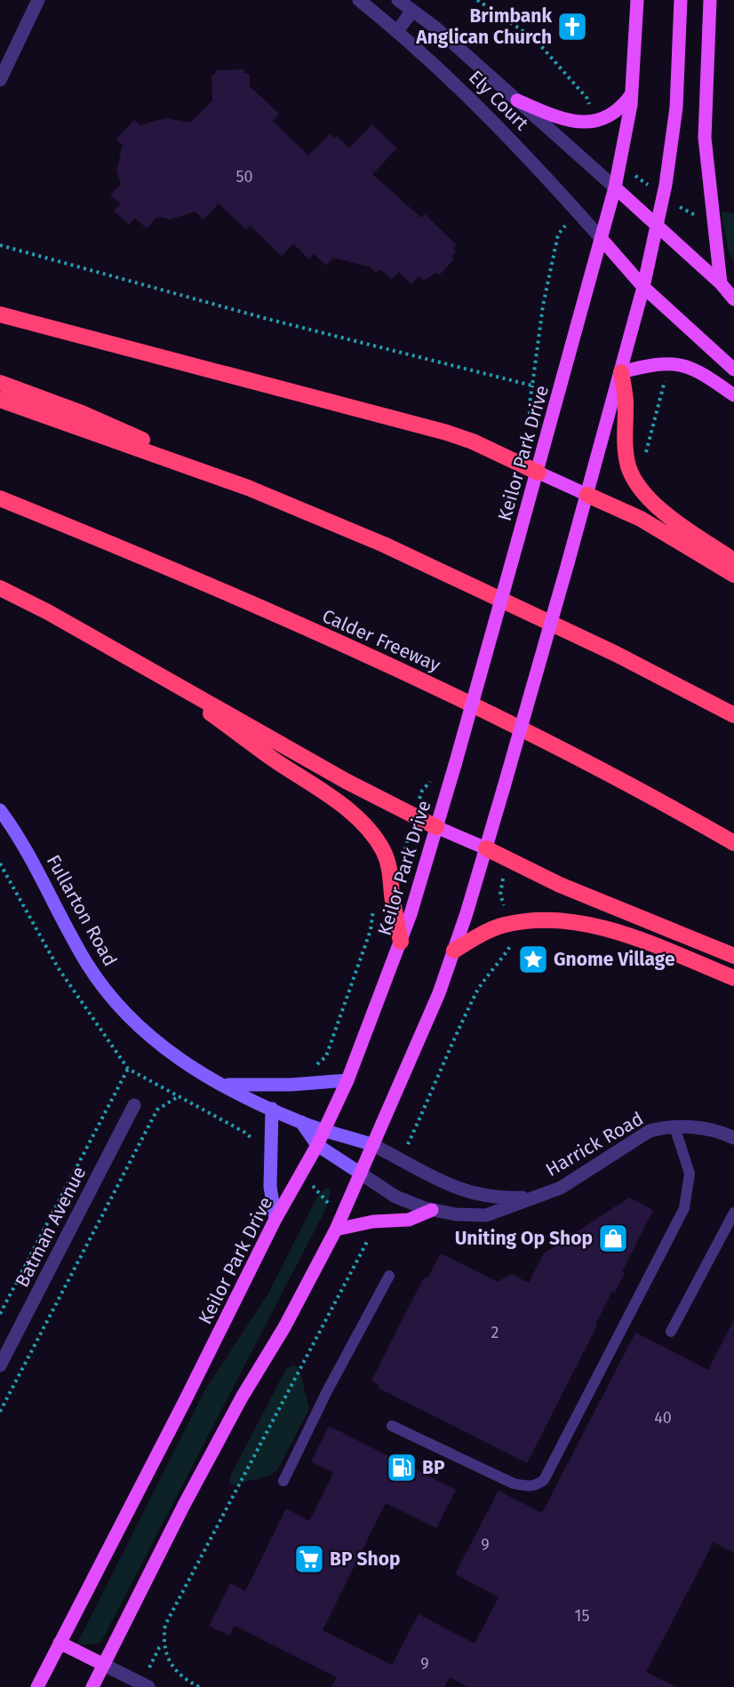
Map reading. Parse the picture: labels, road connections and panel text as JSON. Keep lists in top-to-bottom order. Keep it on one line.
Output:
{"streets":{"highway":["Calder Freeway"],"main road":["Keilor Park Drive","Fullarton Road"],"street":["Ely Court","Harrick Road","Batman Avenue"]},"crossings":[["Ely Court","Keilor Park Drive"],["Keilor Park Drive","Fullarton Road"],["Fullarton Road","Harrick Road"]],"places":{"church":["Brimbank Anglican Church"],"place":["Gnome Village"],"shop":["Uniting Op Shop"],"fuel station":["BP"],"supermarket":["BP Shop"]},"house_numbers":["50","2","40","9","15","9"]}
